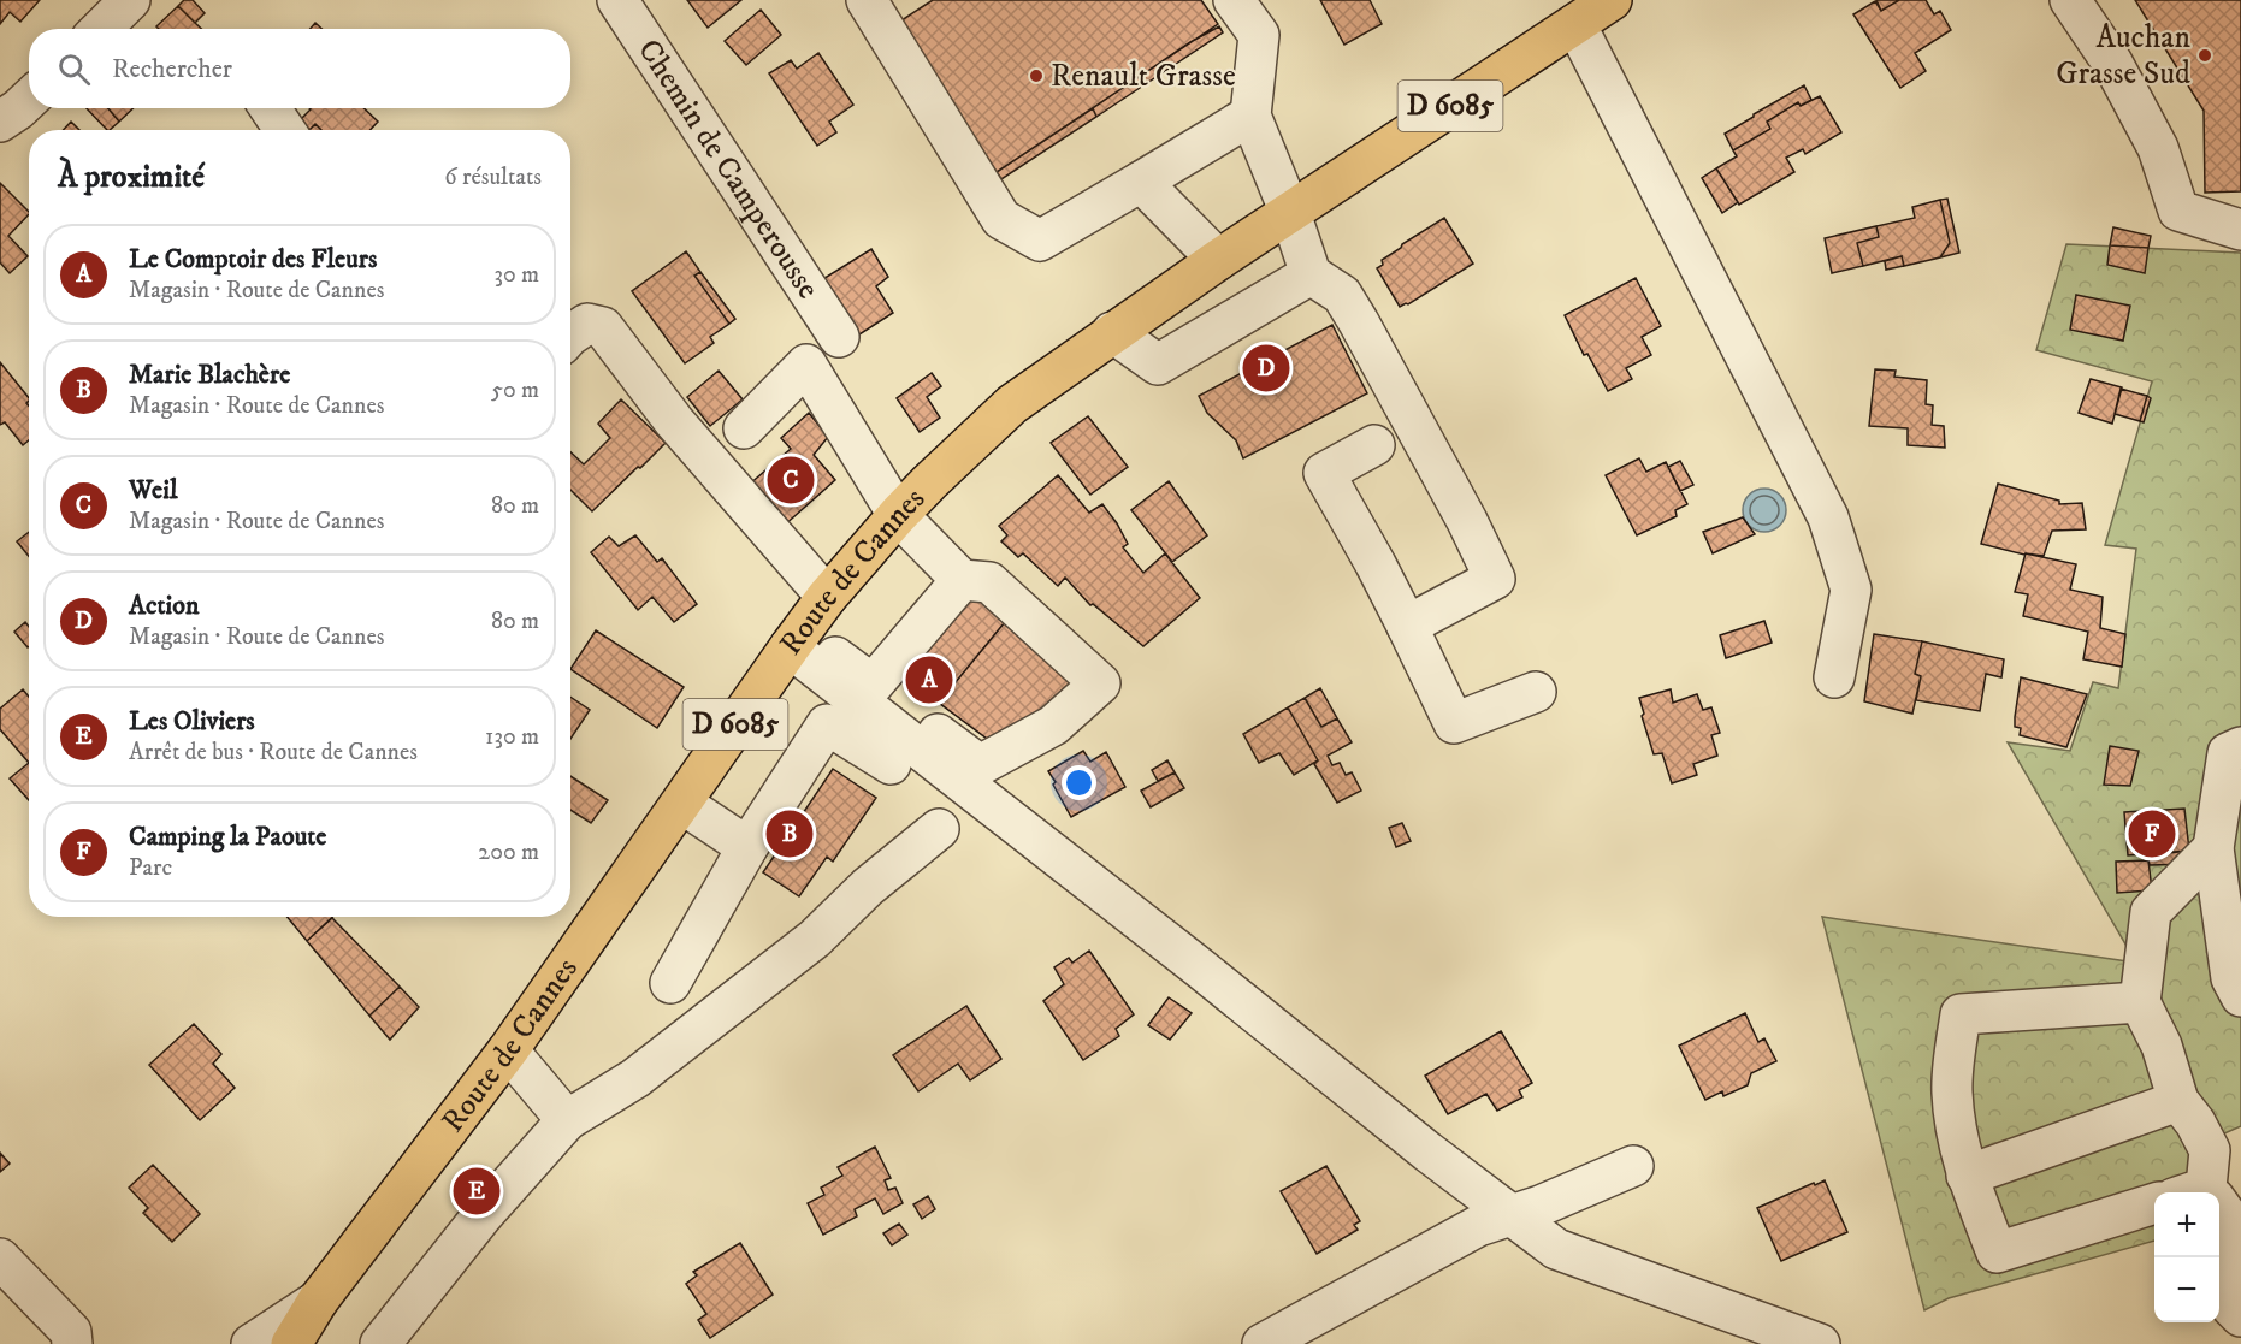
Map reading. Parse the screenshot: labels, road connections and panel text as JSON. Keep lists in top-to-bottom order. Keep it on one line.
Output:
{"streets":{"main road":["D 6085","Route de Cannes"],"street":["Chemin de Camperousse"]},"places":["Auchan Grasse Sud","Renault Grasse"],"page":{"search":"Rechercher","heading":["À proximité","6 résultats"],"list":[{"mark":"A","name":"Le Comptoir des Fleurs","note":"Magasin · Route de Cannes","value":"30 m"},{"mark":"B","name":"Marie Blachère","note":"Magasin · Route de Cannes","value":"50 m"},{"mark":"C","name":"Weil","note":"Magasin · Route de Cannes","value":"80 m"},{"mark":"D","name":"Action","note":"Magasin · Route de Cannes","value":"80 m"},{"mark":"E","name":"Les Oliviers","note":"Arrêt de bus · Route de Cannes","value":"130 m"},{"mark":"F","name":"Camping la Paoute","note":"Parc","value":"200 m"}],"pins":["D","C","A","B","F","E"],"map_buttons":["+","−"]}}
